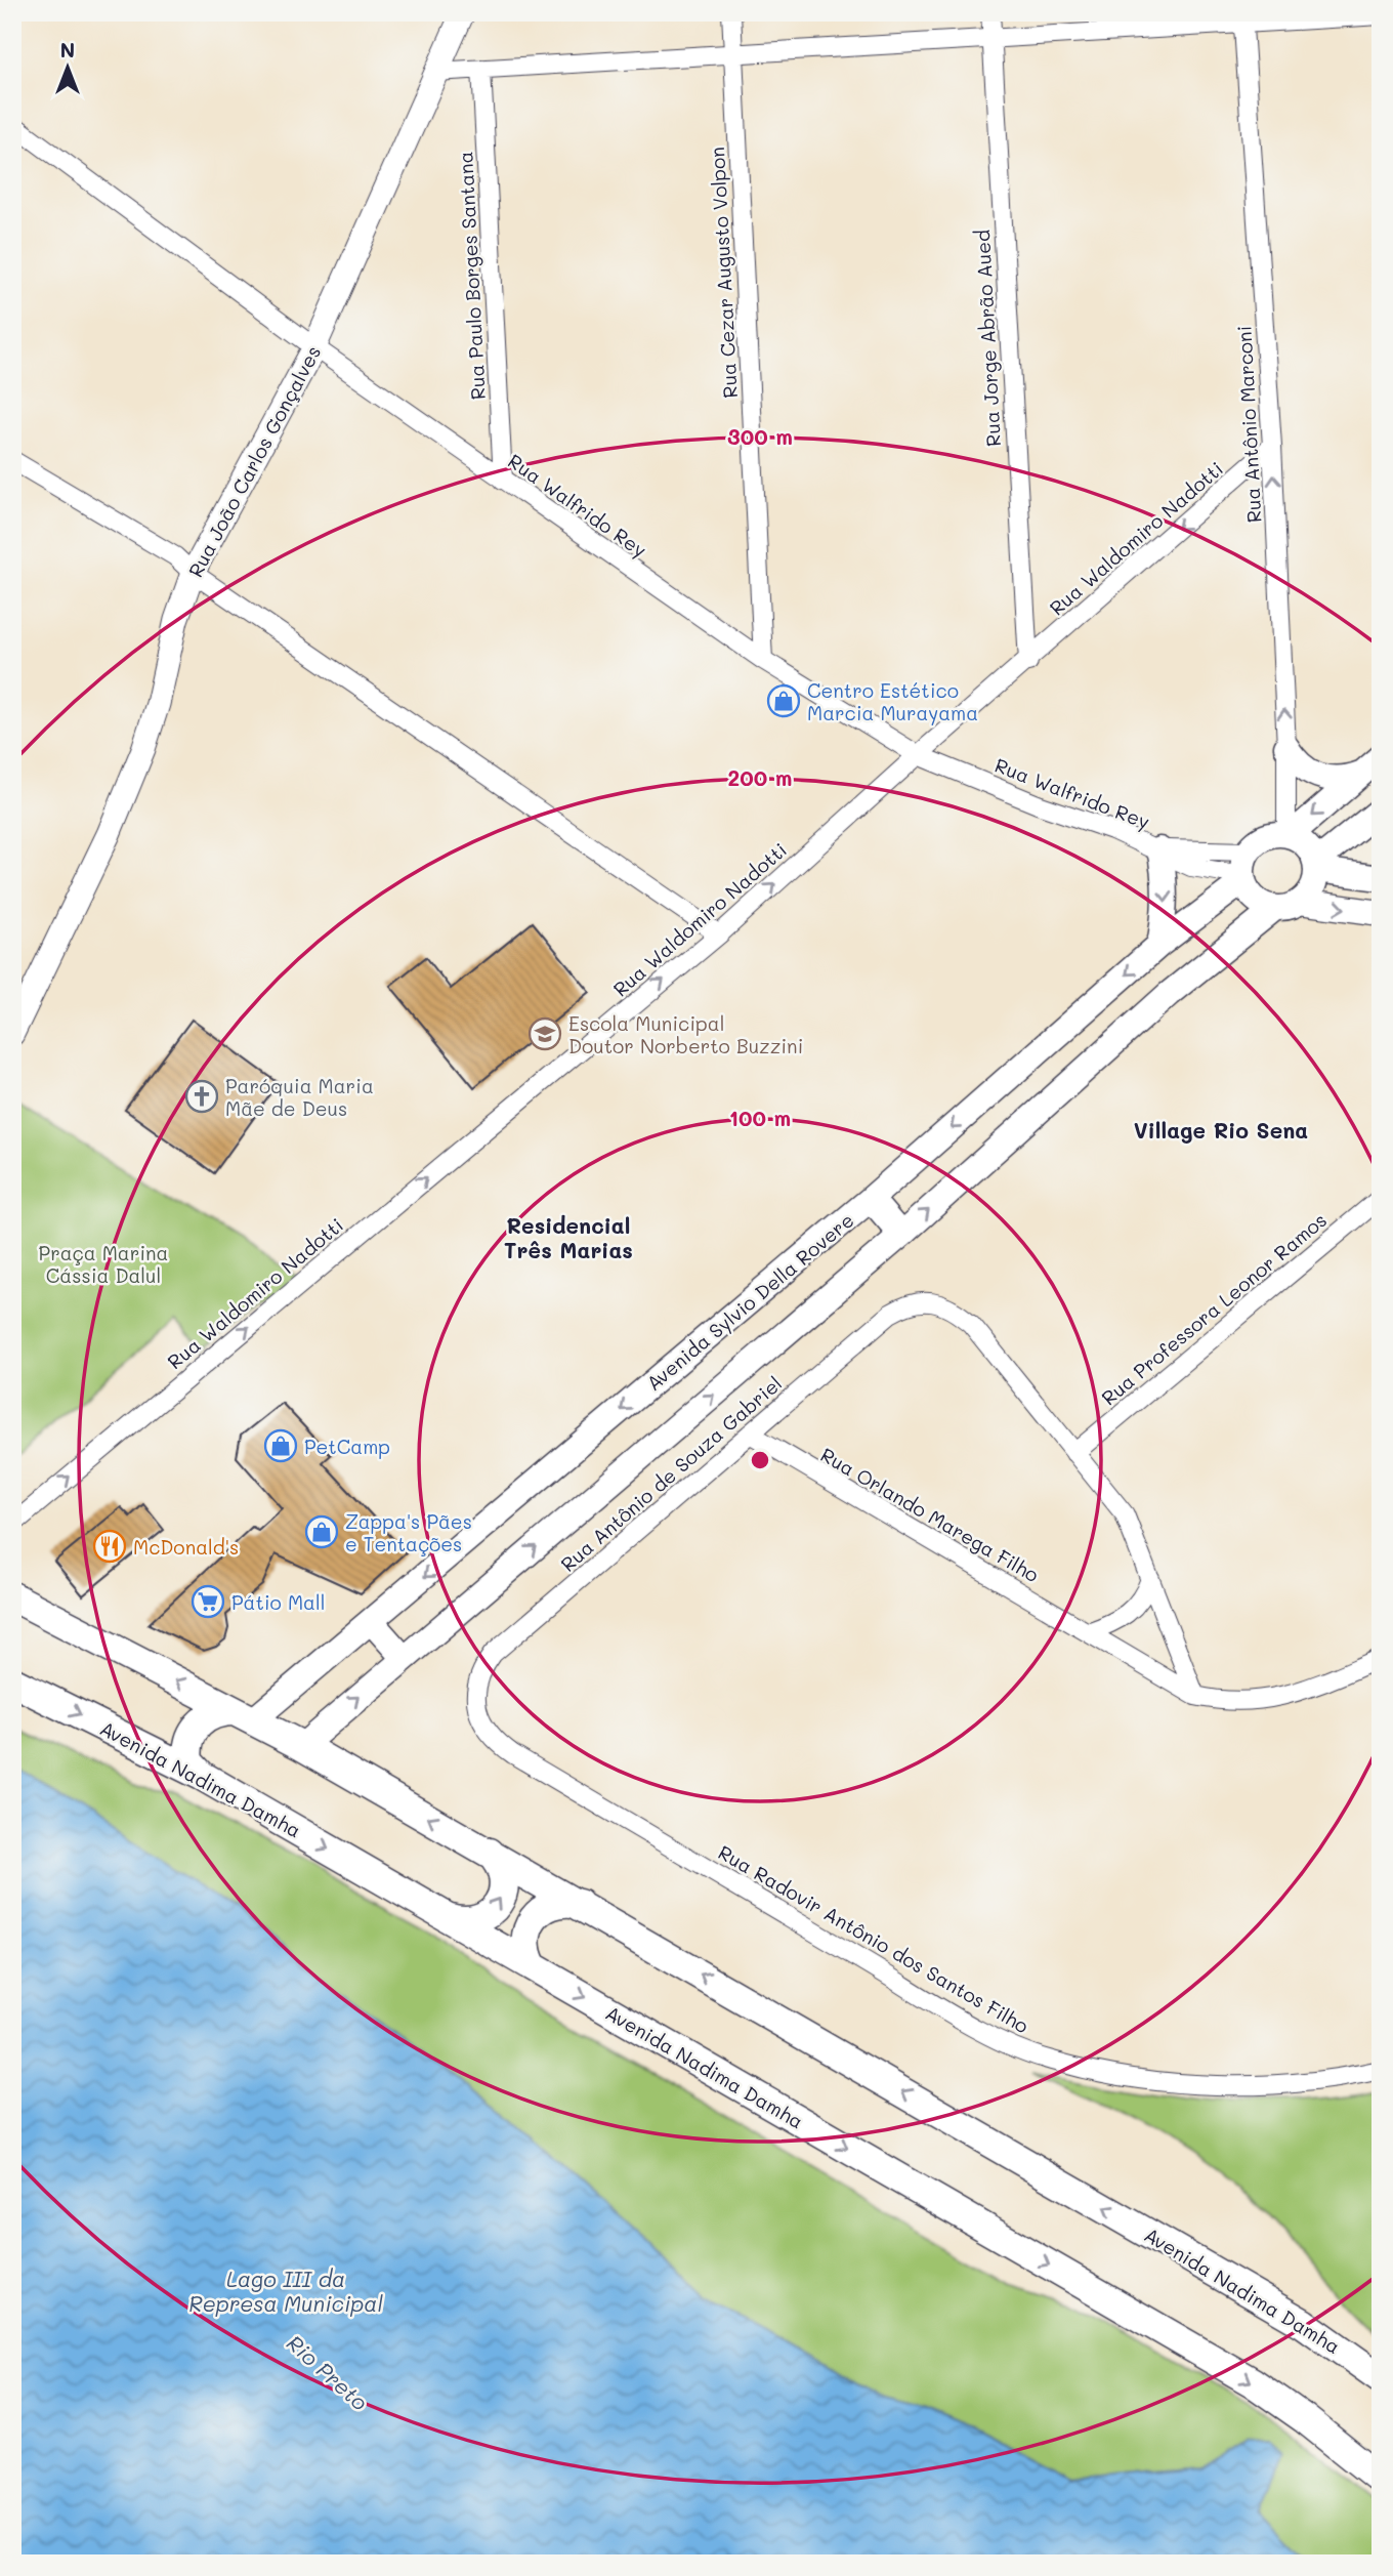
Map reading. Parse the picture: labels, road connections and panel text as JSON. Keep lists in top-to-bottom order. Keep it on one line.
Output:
{"streets":{"main road":["Avenida Sylvio Della Rovere","Avenida Nadima Damha"],"street":["Rua Cezar Augusto Volpon","Rua Paulo Borges Santana","Rua Jorge Abrão Aued","Rua Antônio Marconi","Rua João Carlos Gonçalves","Rua Walfrido Rey","Rua Waldomiro Nadotti","Rua Professora Leonor Ramos","Rua Antônio de Souza Gabriel","Rua Orlando Marega Filho","Rua Radovir Antônio dos Santos Filho"]},"crossings":[["Rua Cezar Augusto Volpon","Rua Walfrido Rey"],["Rua Paulo Borges Santana","Rua Walfrido Rey"],["Rua Jorge Abrão Aued","Rua Waldomiro Nadotti"],["Rua Antônio Marconi","Rua Walfrido Rey"],["Rua Antônio Marconi","Rua Waldomiro Nadotti"],["Rua Antônio Marconi","Avenida Sylvio Della Rovere"],["Rua João Carlos Gonçalves","Rua Walfrido Rey"],["Rua Walfrido Rey","Rua Waldomiro Nadotti"],["Rua Walfrido Rey","Avenida Sylvio Della Rovere"],["Avenida Sylvio Della Rovere","Avenida Nadima Damha"],["Rua Professora Leonor Ramos","Rua Antônio de Souza Gabriel"],["Rua Antônio de Souza Gabriel","Rua Orlando Marega Filho"],["Rua Antônio de Souza Gabriel","Rua Radovir Antônio dos Santos Filho"]],"one_way":["Rua Antônio Marconi"],"districts":["Village Rio Sena","Residencial Três Marias"],"water":["Lago III da Represa Municipal","Rio Preto"],"parks":["Praça Marina Cássia Dalul"],"places":{"shop":["Centro Estético Marcia Murayama","PetCamp","Zappa's Pães e Tentações"],"school or university":["Escola Municipal Doutor Norberto Buzzini"],"church":["Paróquia Maria Mãe de Deus"],"restaurant":["McDonald's"],"supermarket":["Pátio Mall"]},"north":"top","rings":["300 m","200 m","100 m"]}
